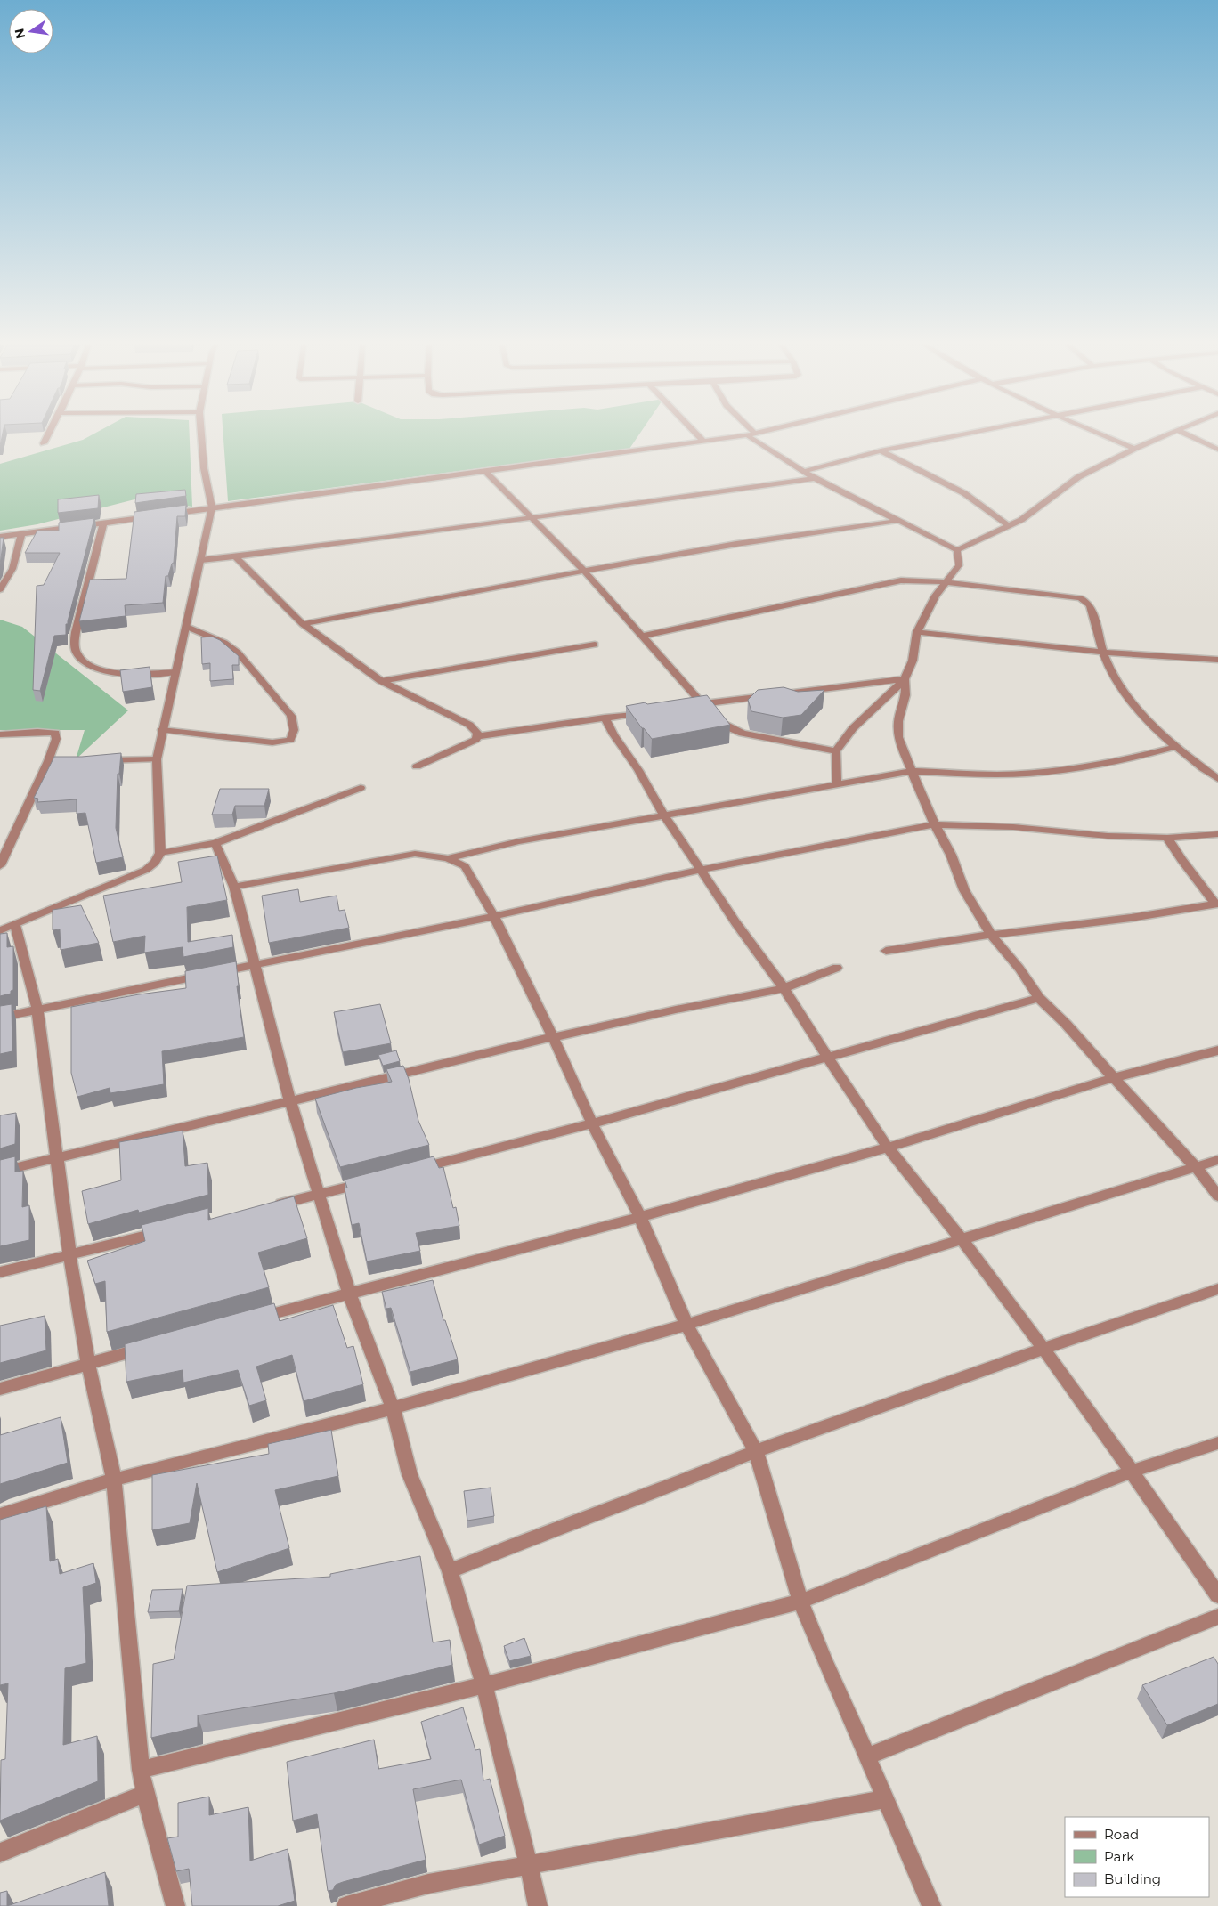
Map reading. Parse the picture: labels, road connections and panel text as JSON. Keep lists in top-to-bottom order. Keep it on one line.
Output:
{"legend":["Road","Park","Building"],"north":"left"}
